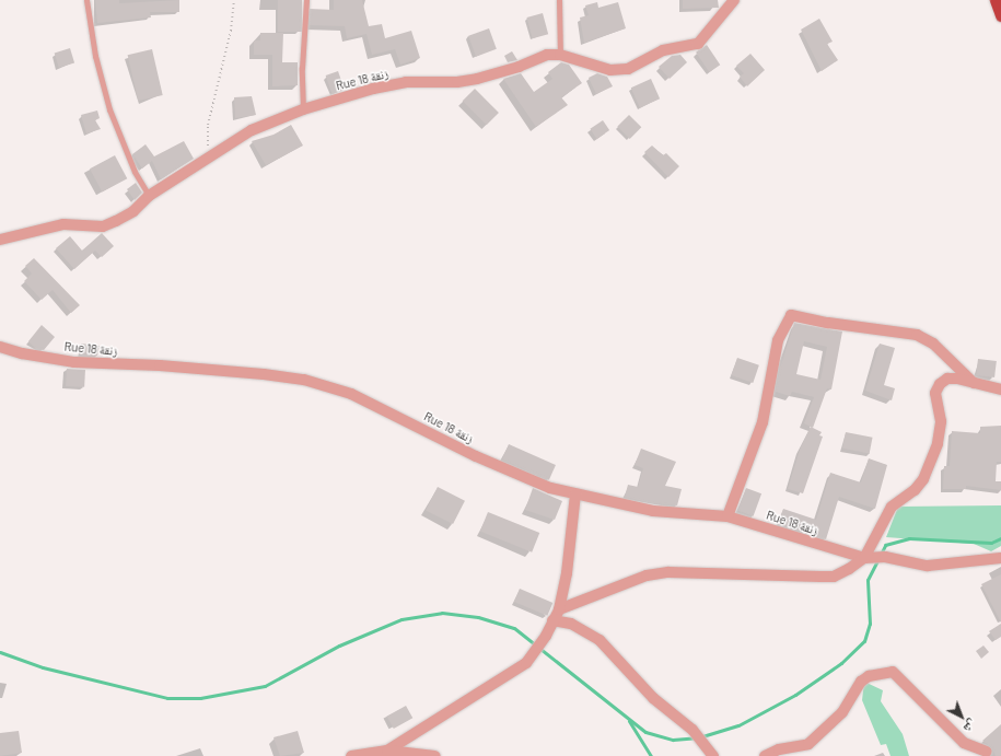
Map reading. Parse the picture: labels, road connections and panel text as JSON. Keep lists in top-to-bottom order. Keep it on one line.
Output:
{"streets":{"street":["Rue 18 زنقة"]},"north":"bottom right"}
